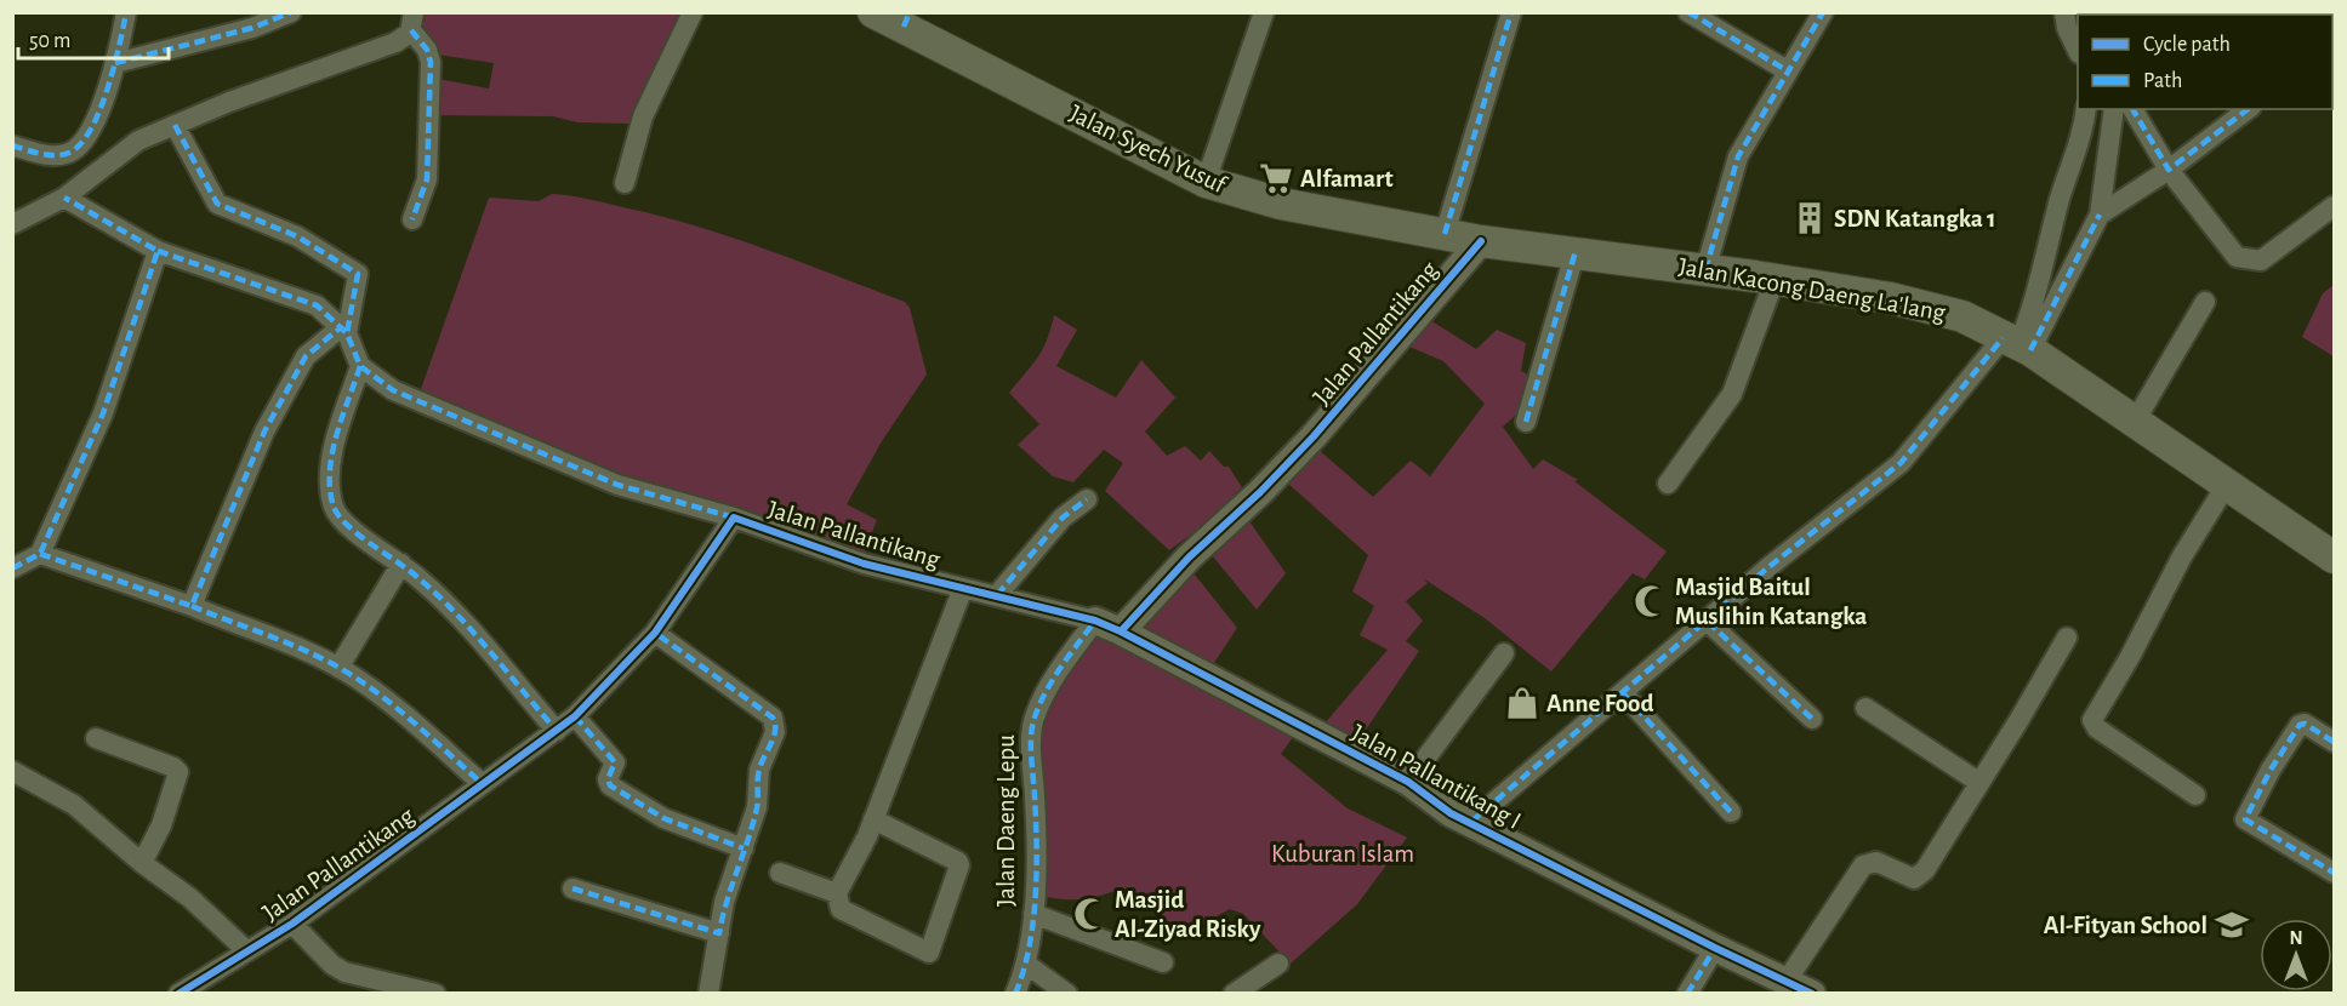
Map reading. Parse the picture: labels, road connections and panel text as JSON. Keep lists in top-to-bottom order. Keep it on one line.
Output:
{"streets":{"main road":["Jalan Syech Yusuf","Jalan Kacong Daeng La'lang"],"street":["Jalan Pallantikang","Jalan Pallantikang I","Jalan Daeng Lepu"]},"crossings":[["Jalan Syech Yusuf","Jalan Kacong Daeng La'lang"],["Jalan Syech Yusuf","Jalan Pallantikang"],["Jalan Kacong Daeng La'lang","Jalan Pallantikang"],["Jalan Pallantikang","Jalan Pallantikang I"],["Jalan Pallantikang","Jalan Daeng Lepu"]],"parks":["Kuburan Islam"],"places":{"supermarket":["Alfamart"],"building":["SDN Katangka 1"],"mosque":["Masjid Baitul Muslihin Katangka","Masjid Al-Ziyad Risky"],"shop":["Anne Food"],"school or university":["Al-Fityan School"]},"legend":["Cycle path","Path"],"scale_bar":"50 m","north":"top"}
